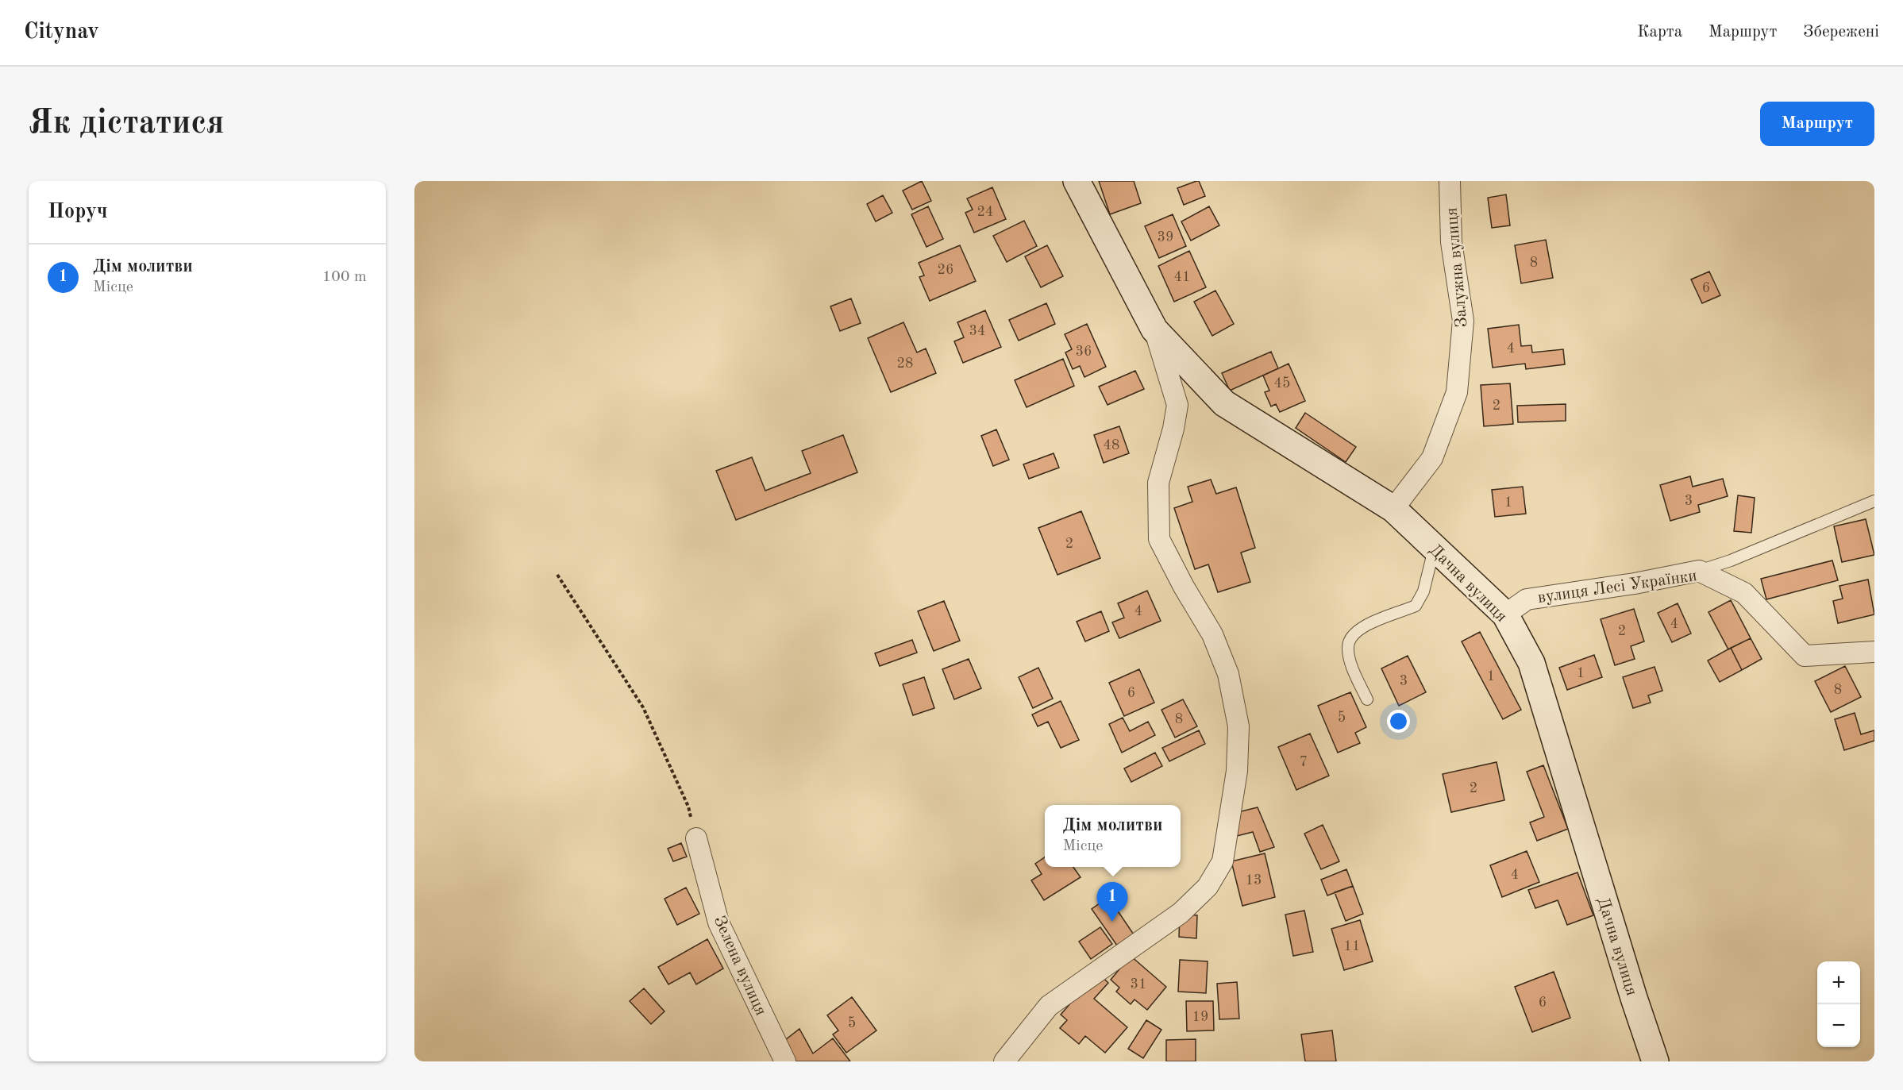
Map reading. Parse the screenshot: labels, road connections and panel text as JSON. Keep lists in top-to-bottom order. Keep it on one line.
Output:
{"streets":{"street":["Залужна вулиця","Дачна вулиця","вулиця Лесі Українки","Зелена вулиця"]},"crossings":[["Залужна вулиця","Дачна вулиця"],["Дачна вулиця","вулиця Лесі Українки"]],"house_numbers":["24","39","8","26","41","6","34","4","36","28","45","2","48","3","1","2","4","4","2","1","1","3","8","6","5","8","7","2","4","13","11","31","6","19","5"],"page":{"header":"Citynav","nav":["Карта","Маршрут","Збережені"],"buttons":"Маршрут","title":"Як дістатися","heading":"Поруч","list":[{"mark":"1","name":"Дім молитви","note":"Місце","value":"100 m"}],"popup":["Дім молитви","Місце"],"pins":"1","map_buttons":["+","−"]}}
